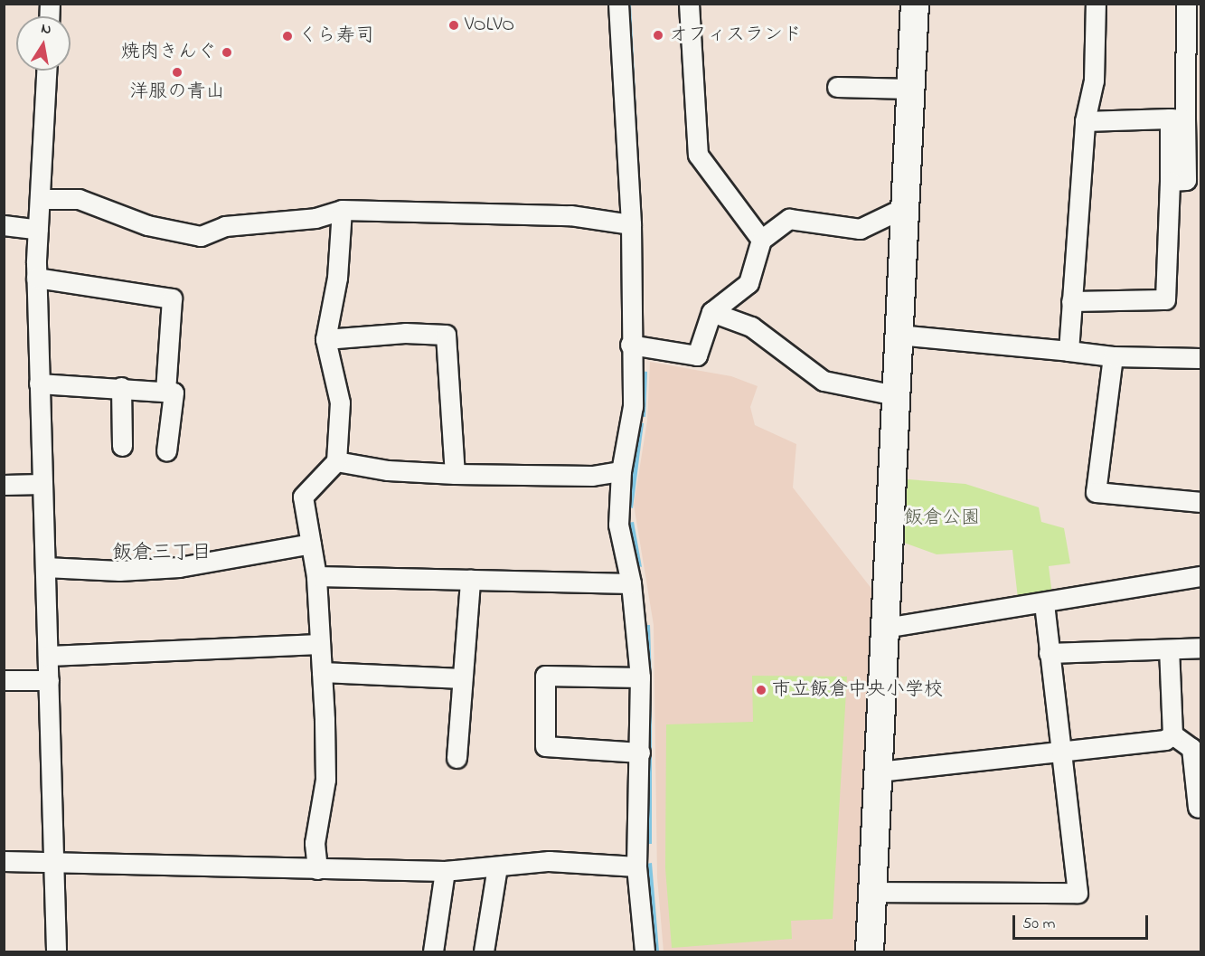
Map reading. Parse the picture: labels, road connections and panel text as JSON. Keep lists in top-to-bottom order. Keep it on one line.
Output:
{"districts":["飯倉三丁目"],"parks":["飯倉公園"],"places":["VOLVO","オフィスランド","くら寿司","焼肉きんぐ","洋服の青山","市立飯倉中央小学校"],"scale_bar":"50 m","north":"top"}
